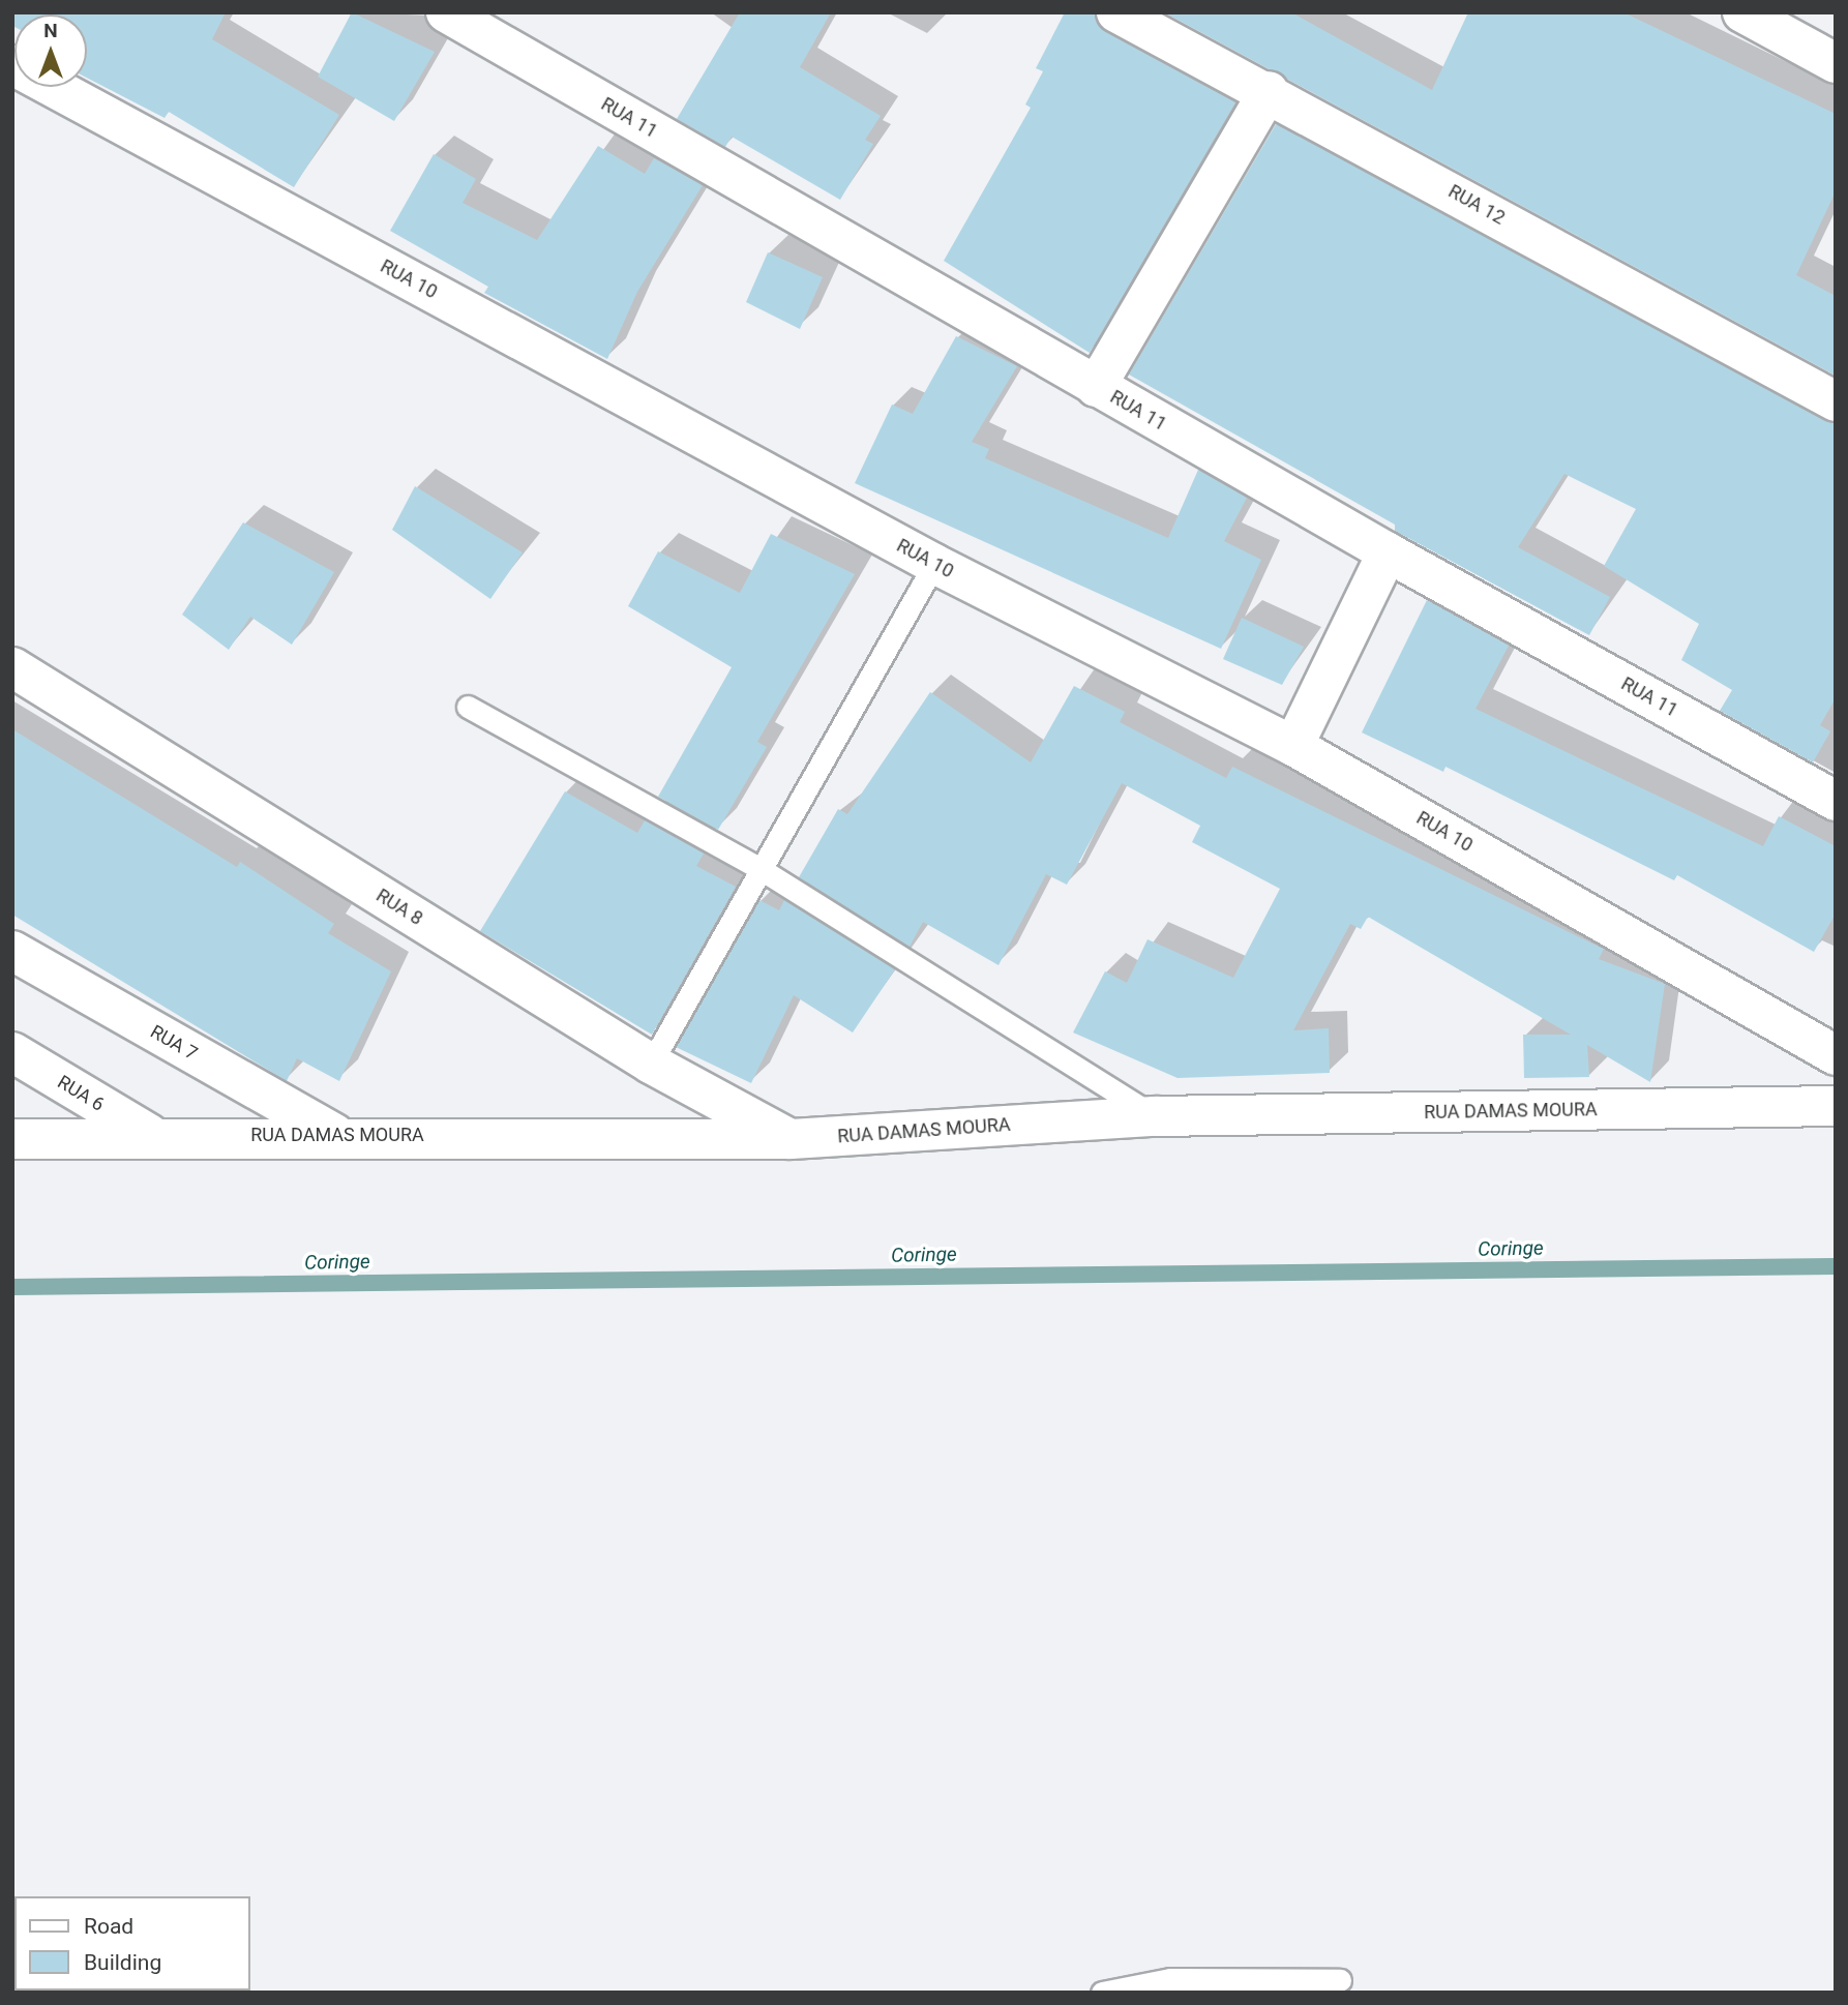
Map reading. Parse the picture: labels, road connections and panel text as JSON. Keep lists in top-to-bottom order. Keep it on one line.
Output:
{"streets":{"street":["RUA 11","RUA 12","RUA 10","RUA 8","RUA 7","RUA 6","RUA DAMAS MOURA"]},"crossings":[["RUA 8","RUA DAMAS MOURA"],["RUA 7","RUA DAMAS MOURA"],["RUA 6","RUA DAMAS MOURA"]],"water":["Coringe"],"legend":["Road","Building"],"north":"top"}
